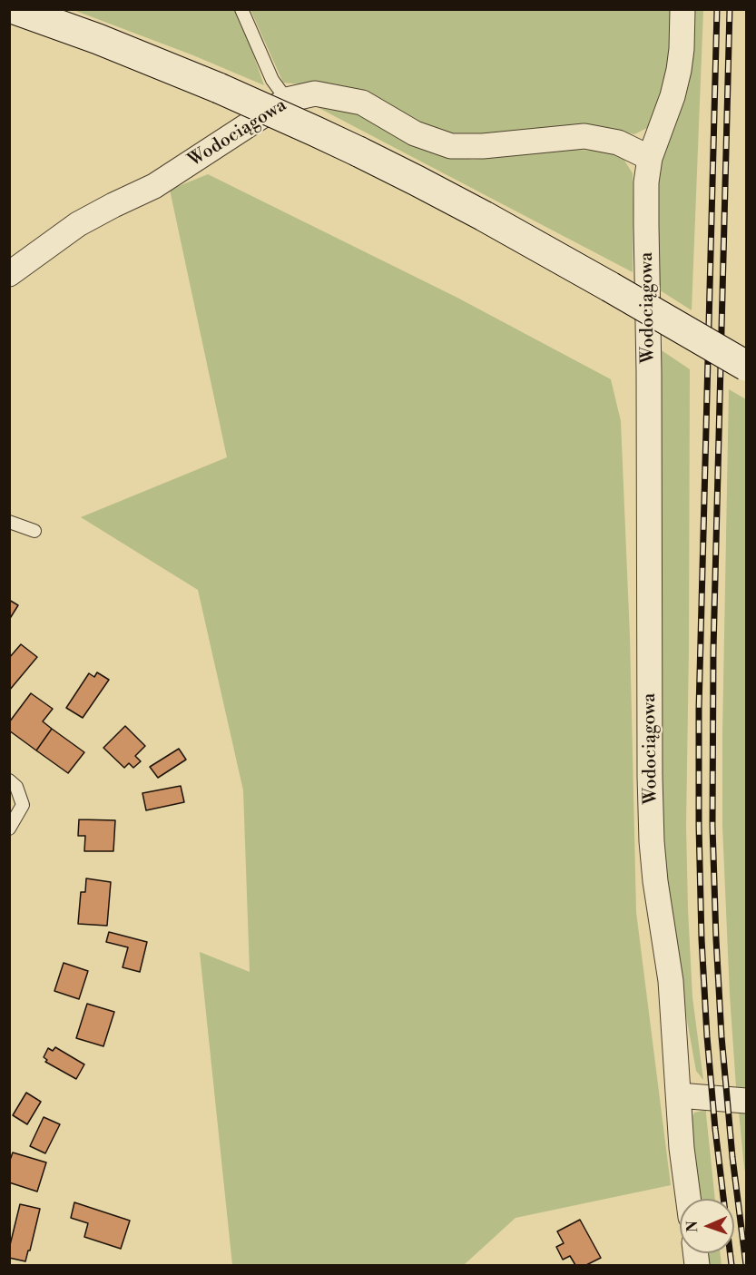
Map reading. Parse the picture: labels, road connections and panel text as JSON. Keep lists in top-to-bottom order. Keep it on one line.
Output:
{"streets":{"street":["Wodociągowa"]},"north":"left"}
